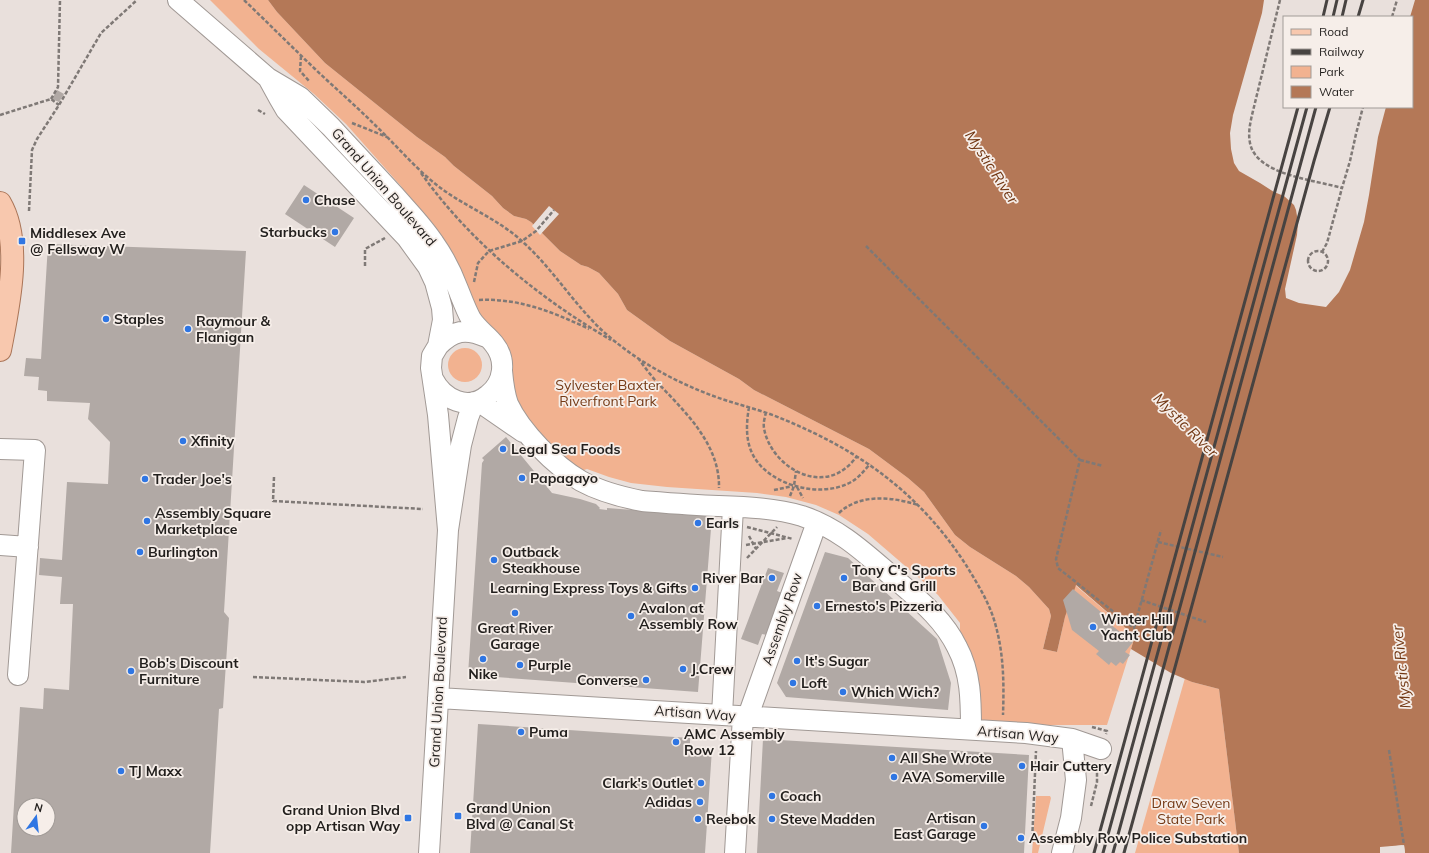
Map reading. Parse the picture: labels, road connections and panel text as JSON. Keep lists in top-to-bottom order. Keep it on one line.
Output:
{"streets":{"street":["Grand Union Boulevard","Assembly Row","Artisan Way"]},"crossings":[["Grand Union Boulevard","Artisan Way"],["Assembly Row","Artisan Way"]],"water":["Mystic River"],"parks":["Sylvester Baxter Riverfront Park","Draw Seven State Park"],"places":{"other":["Chase","Starbucks","Staples","Raymour & Flanigan","Xfinity","Legal Sea Foods","Papagayo","Trader Joe's","Assembly Square Marketplace","Earls","Burlington","Outback Steakhouse","River Bar","Tony C's Sports Bar and Grill","Learning Express Toys & Gifts","Ernesto's Pizzeria","Great River Garage","Avalon at Assembly Row","Winter Hill Yacht Club","Nike","It's Sugar","Purple","J.Crew","Bob's Discount Furniture","Converse","Loft","Which Wich?","Puma","AMC Assembly Row 12","All She Wrote","Hair Cuttery","TJ Maxx","AVA Somerville","Clark's Outlet","Coach","Adidas","Reebok","Steve Madden","Artisan East Garage","Assembly Row Police Substation"],"transit":["Middlesex Ave @ Fellsway W","Grand Union Blvd @ Canal St","Grand Union Blvd opp Artisan Way"]},"legend":["Road","Railway","Park","Water"],"north":"top"}
